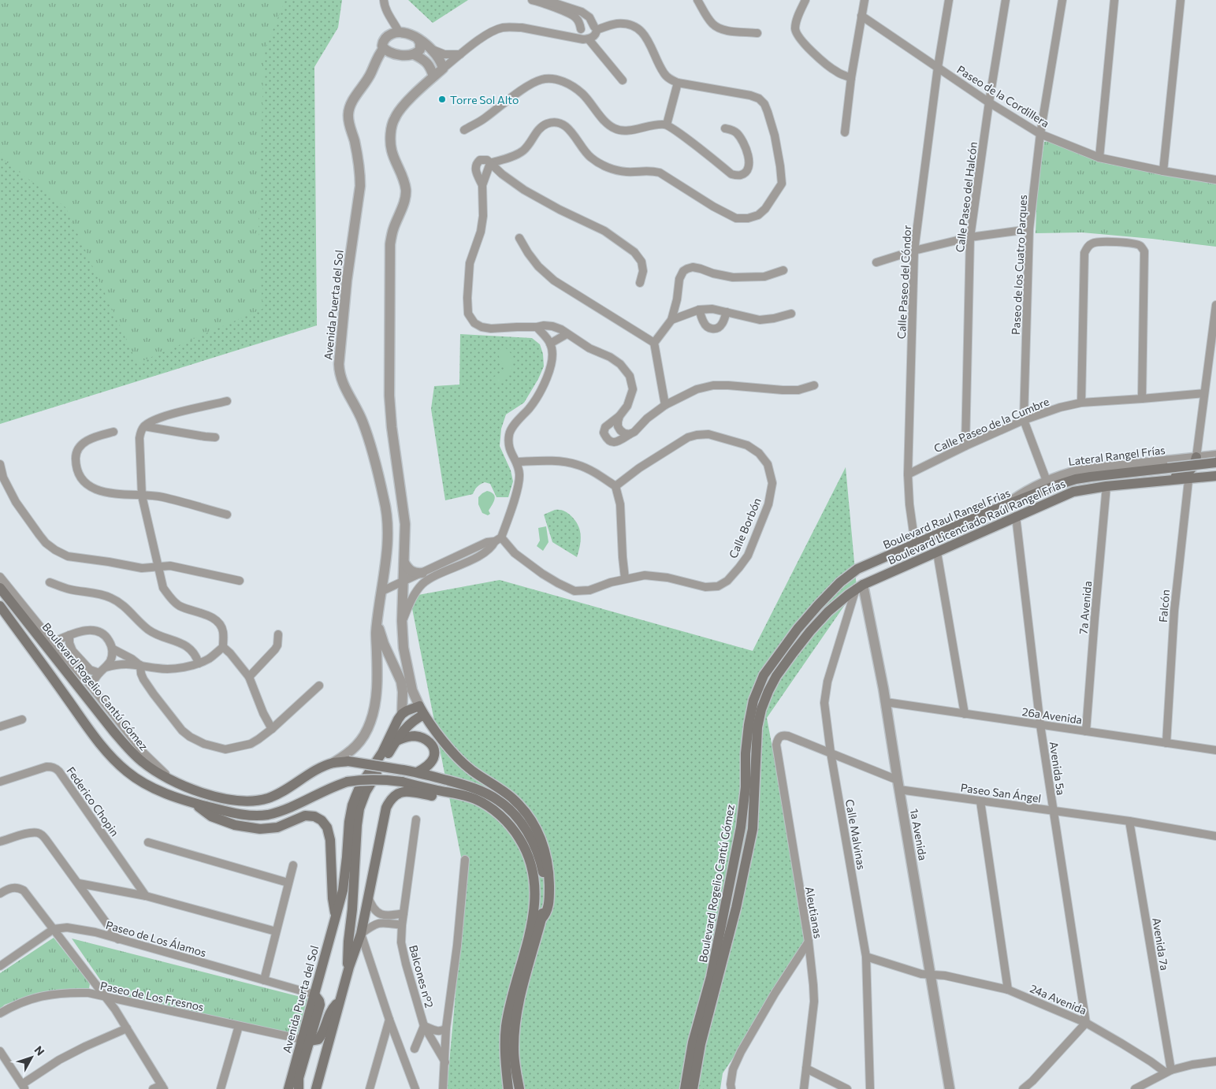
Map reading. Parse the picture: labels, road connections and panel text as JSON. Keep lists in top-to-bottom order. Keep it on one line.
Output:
{"streets":{"main road":["Avenida Puerta del Sol","Boulevard Raul Rangel Frias","Boulevard Licenciado Raúl Rangel Frías","Boulevard Rogelio Cantú Gómez"],"street":["Paseo de la Cordillera","Calle Paseo del Halcón","Paseo de los Cuatro Parques","Calle Paseo del Cóndor","Calle Paseo de la Cumbre","Lateral Rangel Frías","Calle Borbón","Falcón","7a Avenida","26a Avenida","Avenida 5a","Paseo San Ángel","Federico Chopin","Calle Malvinas","1a Avenida","Aleutianas","Paseo de Los Álamos","Avenida 7a","Balcones n°2","Paseo de Los Fresnos","24a Avenida"]},"crossings":[["Paseo de la Cordillera","Calle Paseo del Halcón"],["Paseo de la Cordillera","Paseo de los Cuatro Parques"],["Paseo de la Cordillera","Calle Paseo del Cóndor"],["Calle Paseo del Halcón","Calle Paseo de la Cumbre"],["Paseo de los Cuatro Parques","Calle Paseo de la Cumbre"],["Paseo de los Cuatro Parques","Lateral Rangel Frías"],["Calle Paseo del Cóndor","Calle Paseo de la Cumbre"],["Calle Paseo del Cóndor","Boulevard Raul Rangel Frias"],["Avenida Puerta del Sol","Boulevard Rogelio Cantú Gómez"],["Avenida Puerta del Sol","Paseo de Los Álamos"],["Avenida Puerta del Sol","Paseo de Los Fresnos"],["Lateral Rangel Frías","Boulevard Raul Rangel Frias"],["Boulevard Raul Rangel Frias","Boulevard Rogelio Cantú Gómez"],["Boulevard Licenciado Raúl Rangel Frías","Falcón"],["Boulevard Licenciado Raúl Rangel Frías","7a Avenida"],["Boulevard Licenciado Raúl Rangel Frías","Boulevard Rogelio Cantú Gómez"],["Boulevard Licenciado Raúl Rangel Frías","Avenida 5a"],["Boulevard Licenciado Raúl Rangel Frías","Calle Malvinas"],["Boulevard Licenciado Raúl Rangel Frías","1a Avenida"],["Falcón","26a Avenida"],["7a Avenida","26a Avenida"],["26a Avenida","Avenida 5a"],["26a Avenida","1a Avenida"],["Avenida 5a","Paseo San Ángel"],["Avenida 5a","24a Avenida"],["Paseo San Ángel","Calle Malvinas"],["Paseo San Ángel","1a Avenida"],["Paseo San Ángel","Aleutianas"],["Paseo San Ángel","Avenida 7a"],["Calle Malvinas","1a Avenida"],["Calle Malvinas","24a Avenida"],["1a Avenida","24a Avenida"],["Avenida 7a","24a Avenida"]],"places":["Torre Sol Alto"],"north":"top right"}
